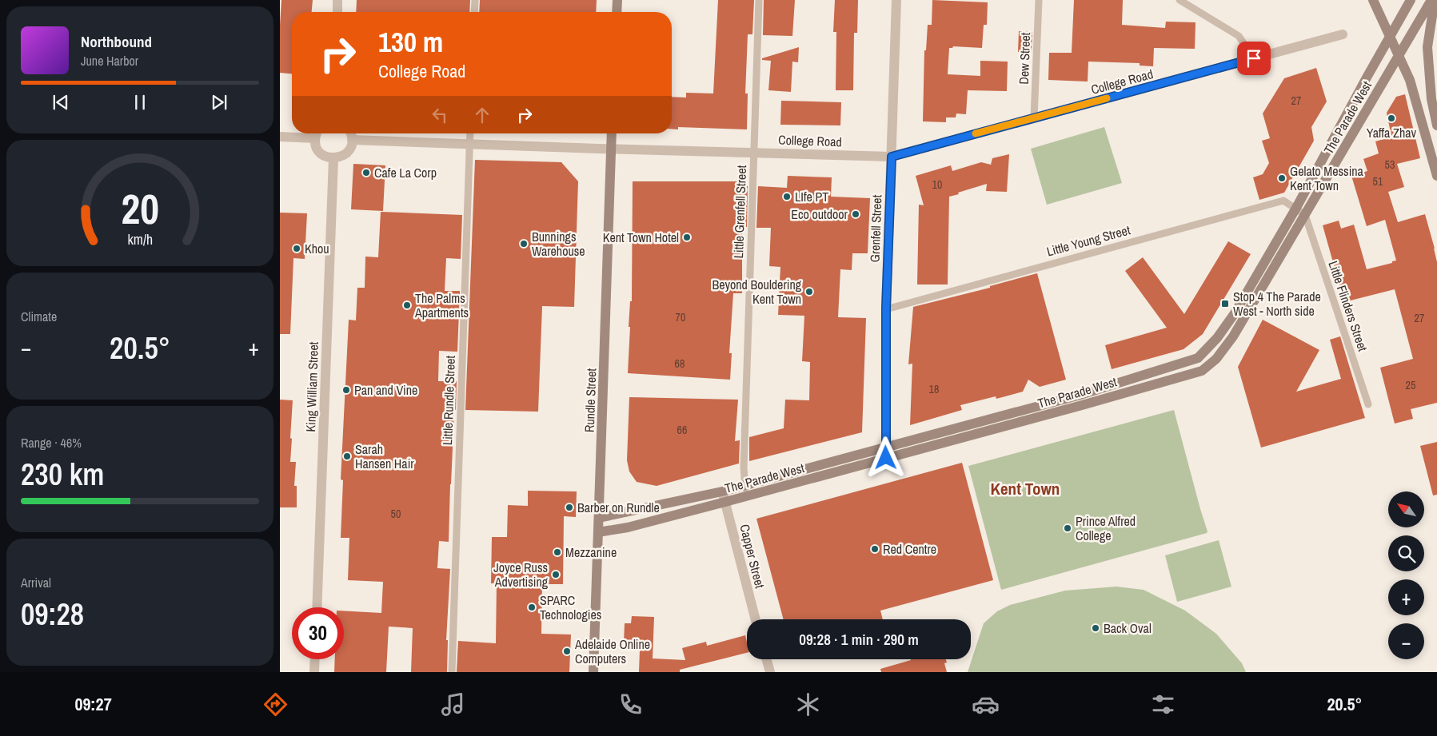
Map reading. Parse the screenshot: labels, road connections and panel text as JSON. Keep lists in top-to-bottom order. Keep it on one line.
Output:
{"streets":{"street":["College Road","The Parade West","Grenfell Street","King William Street","Rundle Street","Capper Street"],"lane":["Dew Street","Little Grenfell Street","Little Young Street","Little Flinders Street","Little Rundle Street"]},"crossings":[["Dew Street","College Road"],["College Road","Little Grenfell Street"],["College Road","Grenfell Street"],["College Road","Little Rundle Street"],["College Road","Rundle Street"],["The Parade West","Little Grenfell Street"],["The Parade West","Grenfell Street"],["The Parade West","Little Young Street"],["The Parade West","Little Flinders Street"],["The Parade West","Rundle Street"],["The Parade West","Capper Street"],["Grenfell Street","Little Young Street"]],"districts":["Kent Town"],"places":{"other":["Yaffa Zhav","Cafe La Corp","Gelato Messina Kent Town","LIfe PT","Eco outdoor","Kent Town Hotel","Bunnings Warehouse","Khou","Beyond Bouldering Kent Town","The Palms Apartments","Pan and Vine","Sarah Hansen Hair","Barber on Rundle","Prince Alfred College","Red Centre","Mezzanine","Joyce Russ Advertising","SPARC Technologies","Back Oval","Adelaide Online Computers"],"transit":["Stop 4 The Parade West - North side"]},"house_numbers":["27","53","51","10","70","27","68","25","18","66","50"],"north":"top left","page":{"turn":["130 m","College Road"],"song":["Northbound","June Harbor"],"tile":["Climate",["Range · 46%","230 km"],["Arrival","09:28"]],"heat":["−","20.5°","+"],"map_buttons":["+","−"],"limit":"30","trip":"09:28 · 1 min · 290 m","tabs":["09:27","20.5°"],"gauge":["20","km/h"]}}
